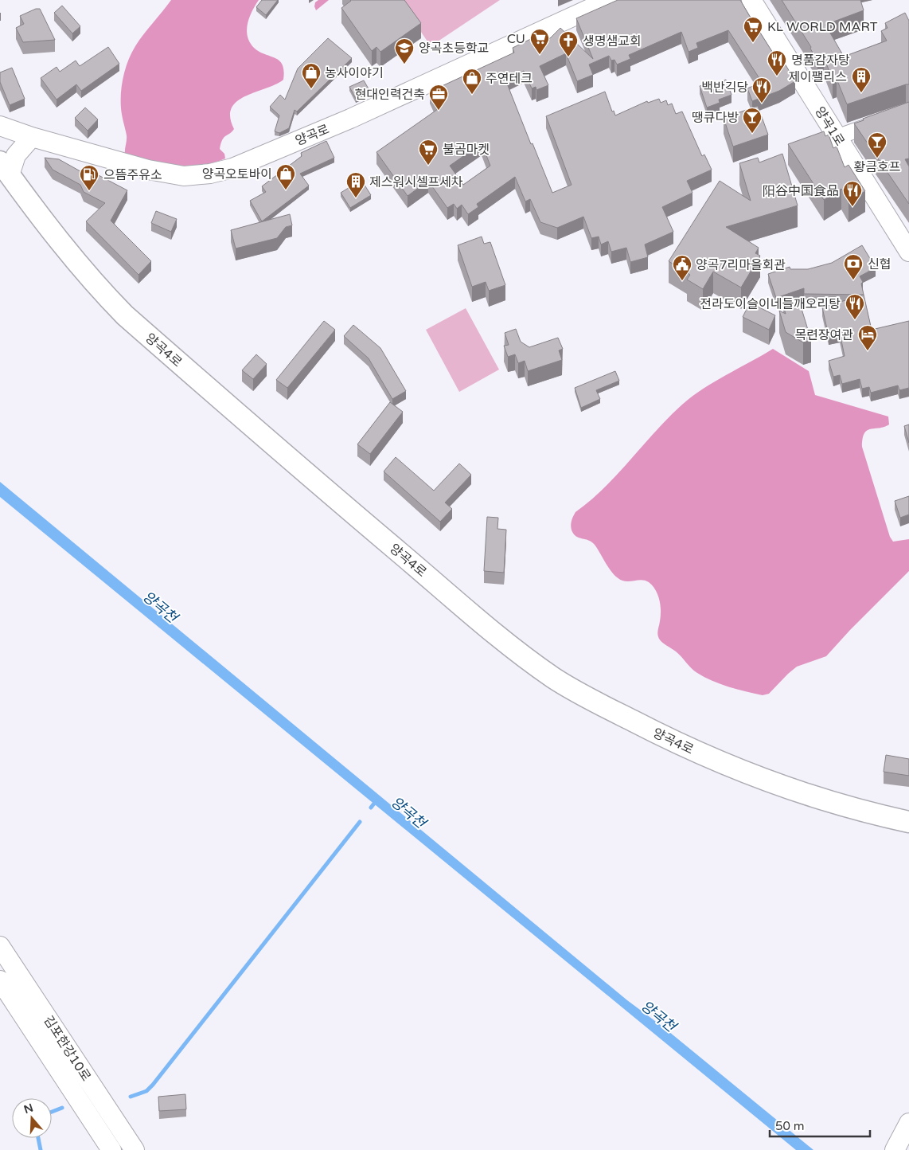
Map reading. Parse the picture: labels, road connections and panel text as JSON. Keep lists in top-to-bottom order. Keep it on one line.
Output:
{"streets":{"main road":["양곡4로"],"street":["양곡1로","양곡로","김포한강10로"]},"water":["양곡천"],"places":{"supermarket":["KL WORLD MART","CU","불곰마켓"],"church":["생명샘교회"],"school or university":["양곡초등학교"],"restaurant":["명품감자탕","백반긱당","阳谷中国食品","전라도이슬이네들깨오리탕"],"shop":["농사이야기","주연테크","양곡오토바이"],"building":["제이팰리스","제스워시셀프세차"],"office":["현대인력건축"],"bar":["땡큐다방","황금호프"],"fuel station":["으뜸주유소"],"bank":["신협"],"public building":["양곡7리마을회관"],"hotel":["목련장여관"]},"scale_bar":"50 m","north":"top"}
